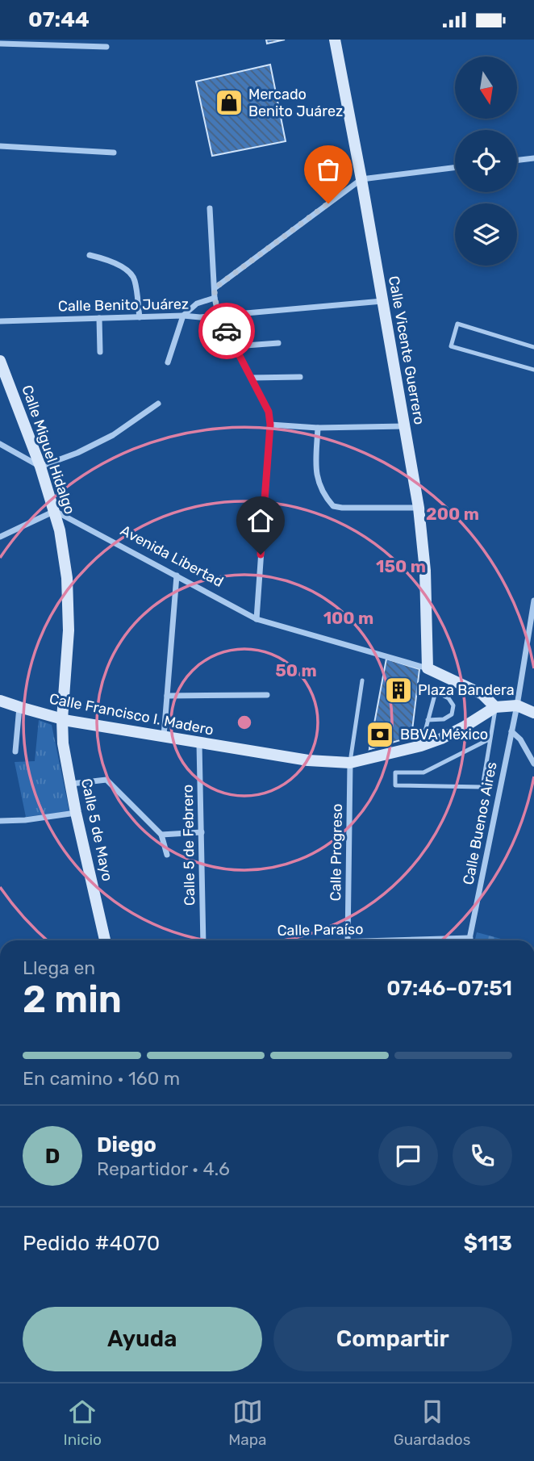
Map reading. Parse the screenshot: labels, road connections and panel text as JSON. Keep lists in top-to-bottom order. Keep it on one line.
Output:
{"streets":{"main road":["Calle Vicente Guerrero","Calle Miguel Hidalgo","Avenida Libertad","Calle Francisco I. Madero","Calle 5 de Mayo"],"street":["Calle Benito Juárez","Calle Buenos Aires","Calle 5 de Febrero","Calle Progreso","Calle Paraíso"]},"crossings":[["Calle Benito Juárez","Calle Vicente Guerrero"],["Calle Vicente Guerrero","Avenida Libertad"],["Calle Miguel Hidalgo","Avenida Libertad"],["Calle Miguel Hidalgo","Calle Francisco I. Madero"],["Calle Miguel Hidalgo","Calle 5 de Mayo"],["Avenida Libertad","Calle Francisco I. Madero"],["Calle Francisco I. Madero","Calle Buenos Aires"],["Calle Francisco I. Madero","Calle 5 de Mayo"],["Calle Francisco I. Madero","Calle 5 de Febrero"],["Calle Francisco I. Madero","Calle Progreso"],["Calle Buenos Aires","Calle Paraíso"]],"places":{"shop":["Mercado Benito Juárez"],"building":["Plaza Bandera"],"bank":["BBVA México"]},"north":"bottom","page":{"status":"07:44","heading":["2 min","Llega en","07:46–07:51"],"panel":["Diego","Repartidor · 4.6","Pedido #4070","$113"],"bar":"En camino · 160 m","round":"D","buttons":["Ayuda","Compartir"],"tabs":["Inicio","Mapa","Guardados"]},"rings":["200 m","150 m","100 m","50 m"]}
